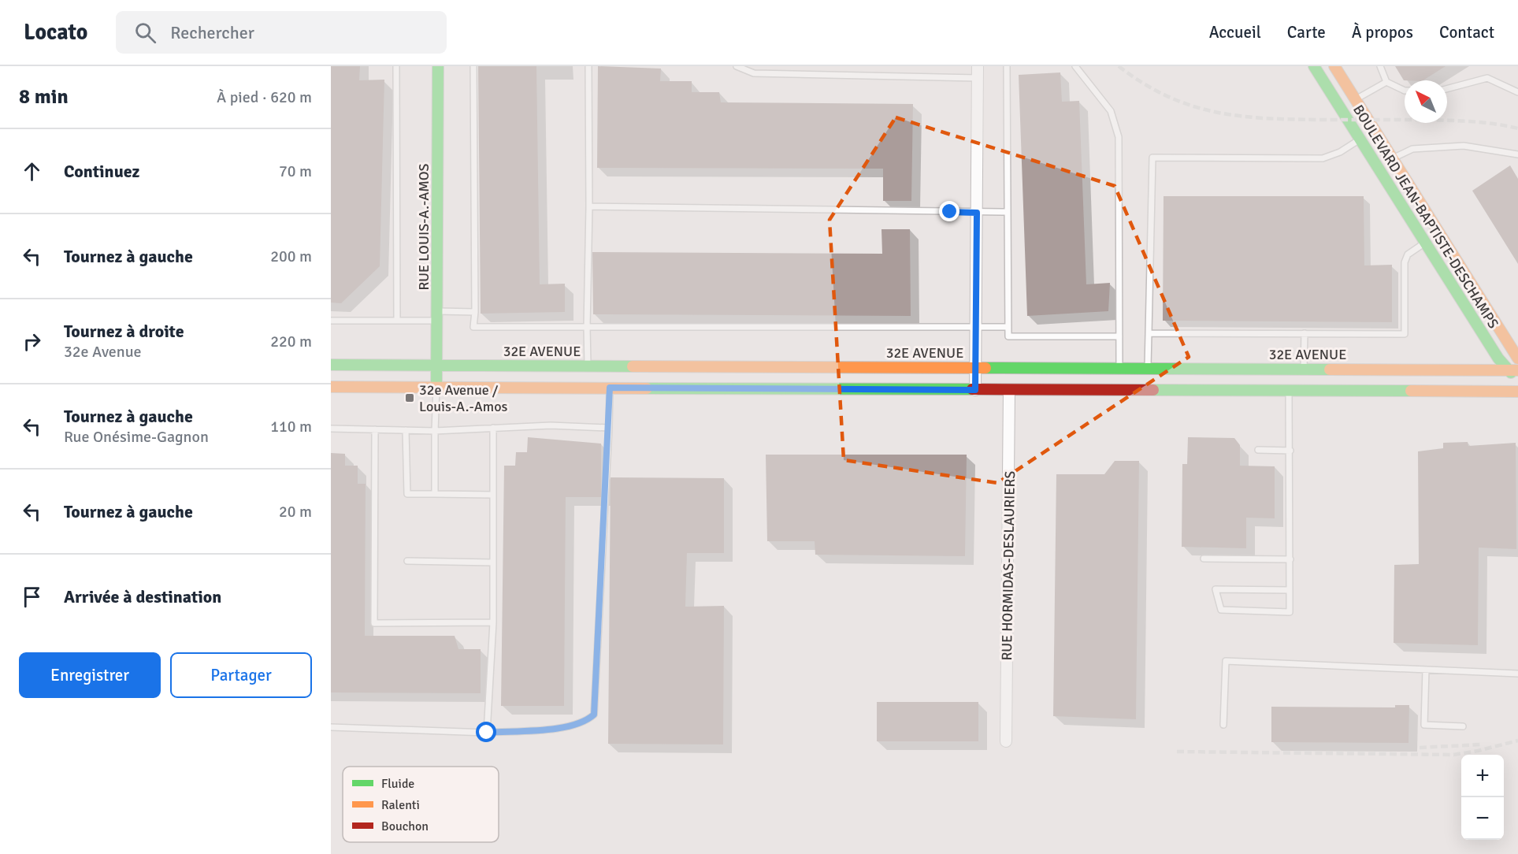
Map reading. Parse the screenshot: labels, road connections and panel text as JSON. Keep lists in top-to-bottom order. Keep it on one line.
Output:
{"streets":{"street":["BOULEVARD JEAN-BAPTISTE-DESCHAMPS","RUE LOUIS-A.-AMOS","32E AVENUE","RUE HORMIDAS-DESLAURIERS"]},"crossings":[["BOULEVARD JEAN-BAPTISTE-DESCHAMPS","32E AVENUE"],["RUE LOUIS-A.-AMOS","32E AVENUE"]],"places":{"transit":["32e Avenue / Louis-A.-Amos"]},"legend":["Fluide","Ralenti","Bouchon"],"north":"top left","page":{"header":"Locato","search":"Rechercher","nav":["Accueil","Carte","À propos","Contact"],"heading":["8 min","À pied · 620 m"],"list":[["Continuez","70 m"],["Tournez à gauche","200 m"],["Tournez à droite","32e Avenue","220 m"],["Tournez à gauche","Rue Onésime-Gagnon","110 m"],["Tournez à gauche","20 m"],"Arrivée à destination"],"buttons":["Enregistrer","Partager"],"map_buttons":["+","−"]}}
